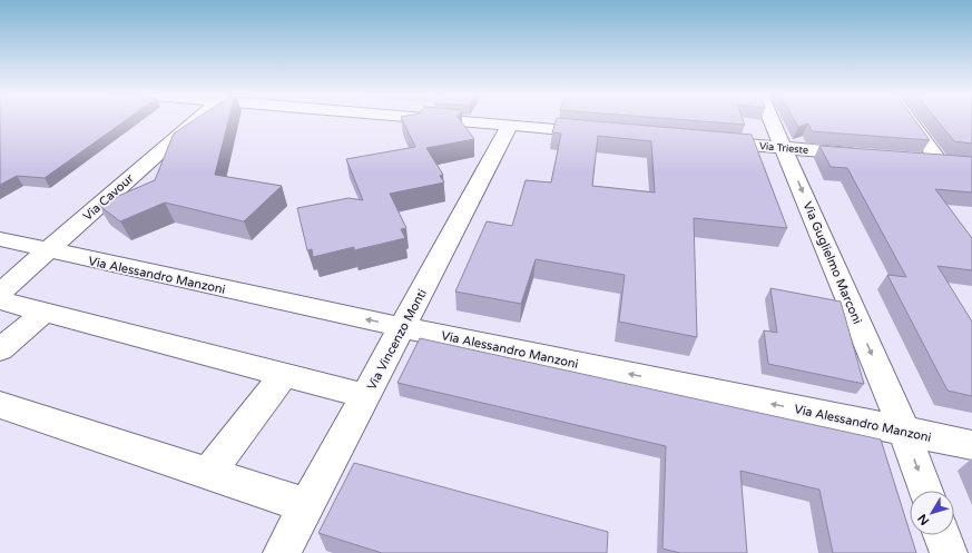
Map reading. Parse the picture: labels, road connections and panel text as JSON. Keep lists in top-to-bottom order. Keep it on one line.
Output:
{"streets":{"street":["Via Trieste","Via Cavour","Via Guglielmo Marconi","Via Alessandro Manzoni","Via Vincenzo Monti"]},"crossings":[["Via Trieste","Via Guglielmo Marconi"],["Via Cavour","Via Alessandro Manzoni"],["Via Guglielmo Marconi","Via Alessandro Manzoni"],["Via Alessandro Manzoni","Via Vincenzo Monti"]],"one_way":["Via Guglielmo Marconi"],"north":"bottom left"}
